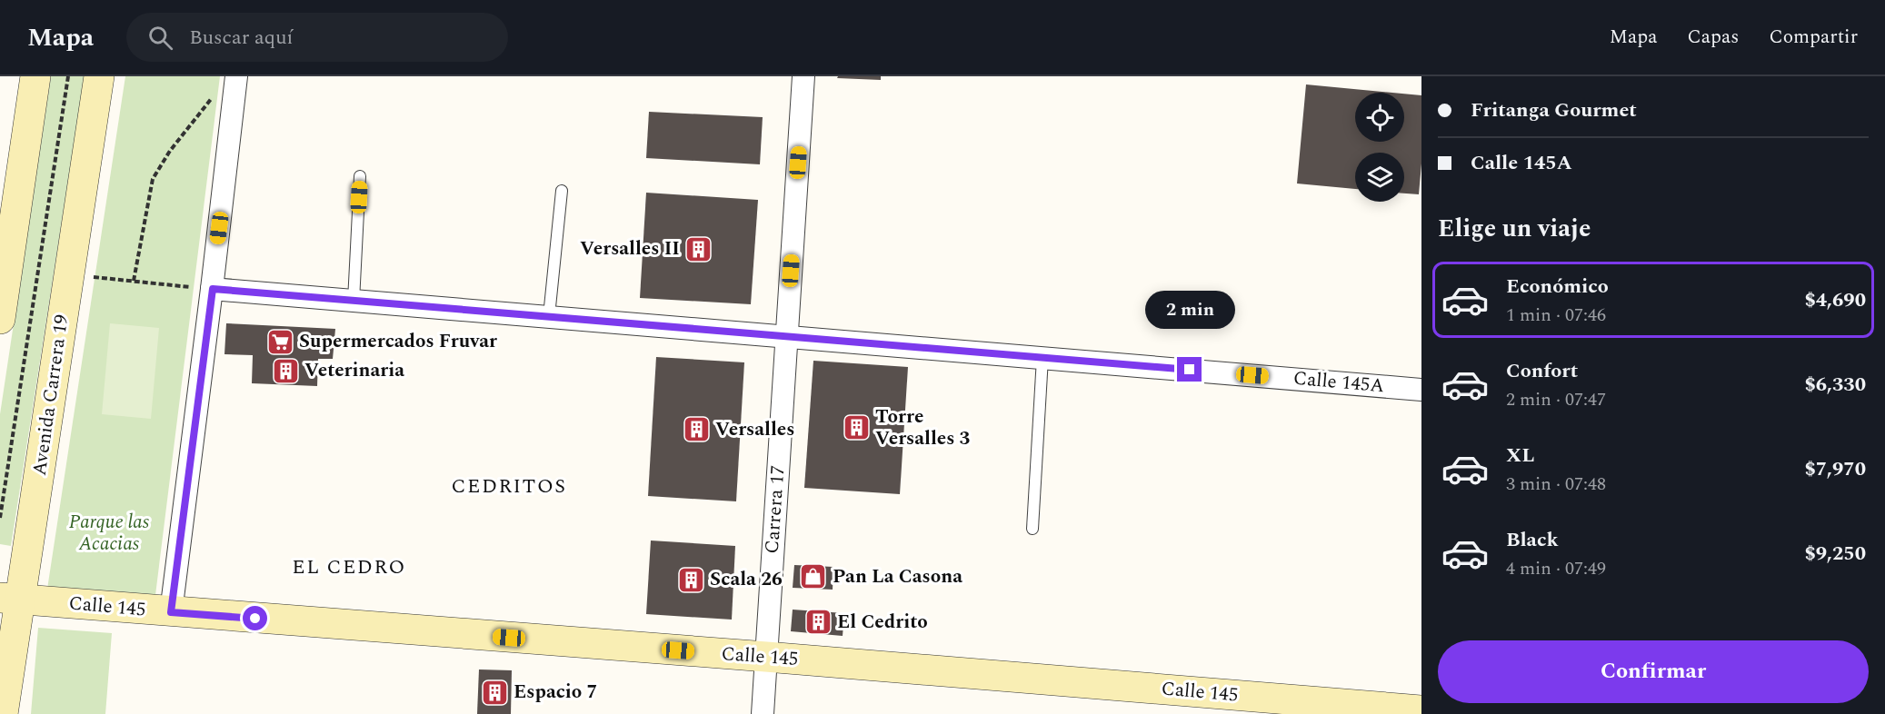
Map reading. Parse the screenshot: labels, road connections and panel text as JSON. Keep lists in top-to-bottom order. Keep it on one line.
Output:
{"streets":{"street":["Calle 145A","Avenida Carrera 19","Carrera 17","Calle 145"]},"crossings":[["Calle 145A","Carrera 17"],["Avenida Carrera 19","Calle 145"],["Carrera 17","Calle 145"]],"districts":["CEDRITOS","EL CEDRO"],"parks":["Parque las Acacias"],"places":{"building":["Versalles II","Veterinaria","Torre Versalles 3","Versalles","Scala 26","El Cedrito","Espacio 7"],"supermarket":["Supermercados Fruvar"],"shop":["Pan La Casona"]},"page":{"header":"Mapa","search":"Buscar aquí","nav":["Mapa","Capas","Compartir"],"banner":["Fritanga Gourmet","Calle 145A"],"heading":"Elige un viaje","list":[{"name":"Económico","note":"1 min · 07:46","value":"$4,690"},{"name":"Confort","note":"2 min · 07:47","value":"$6,330"},{"name":"XL","note":"3 min · 07:48","value":"$7,970"},{"name":"Black","note":"4 min · 07:49","value":"$9,250"}],"bubble":"2 min","buttons":"Confirmar"}}
